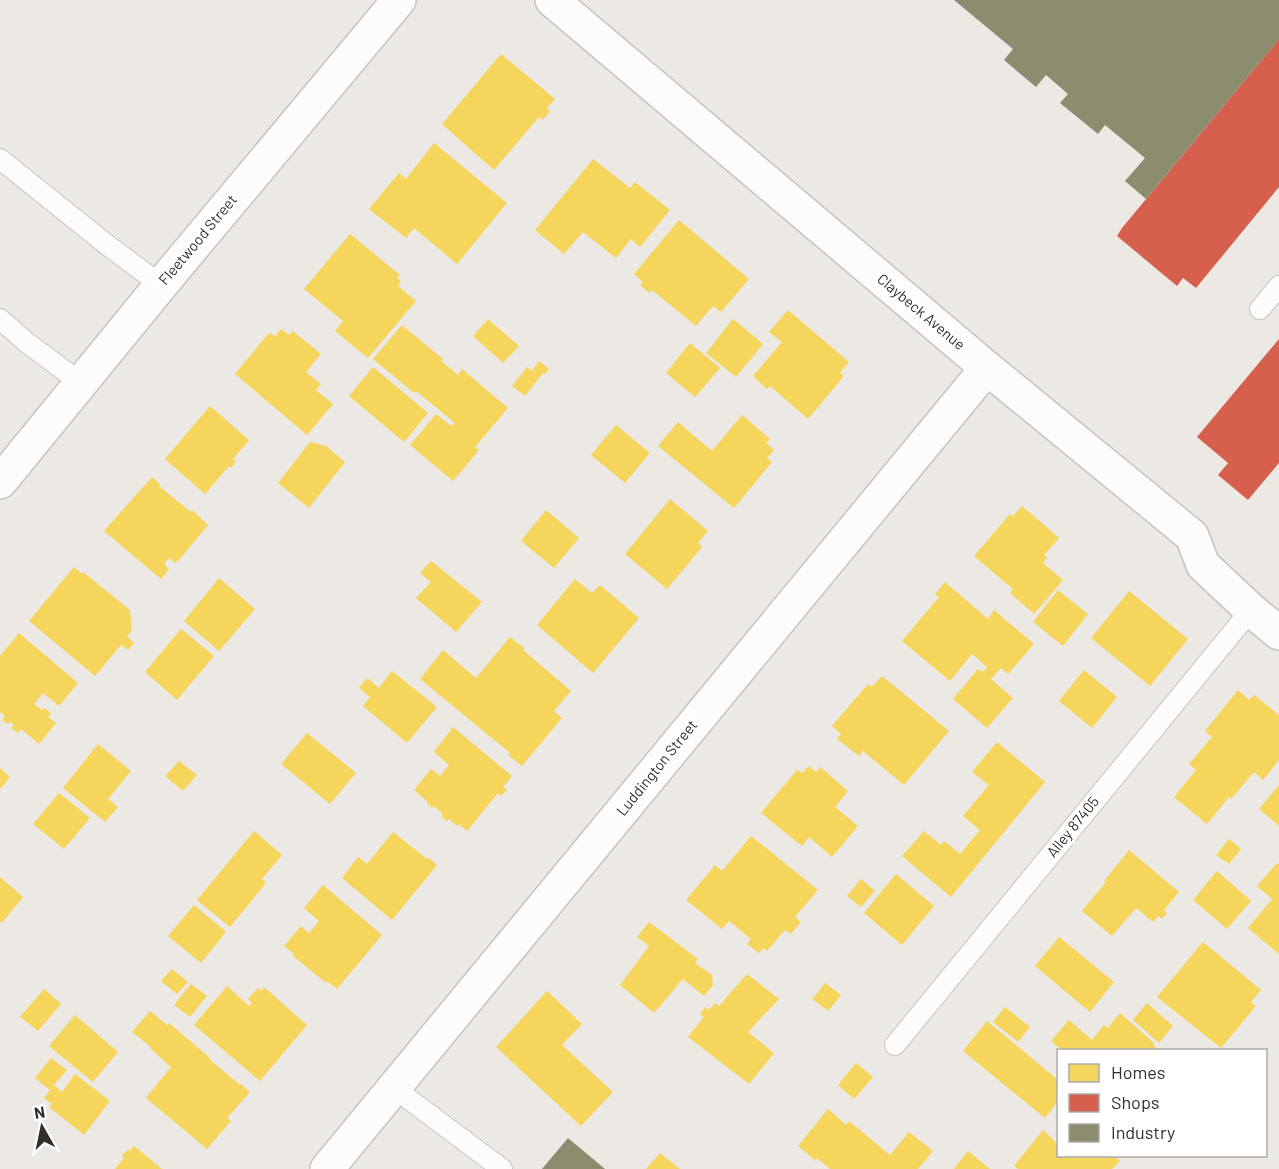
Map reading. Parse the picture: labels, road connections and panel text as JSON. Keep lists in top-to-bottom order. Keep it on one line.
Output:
{"streets":{"street":["Fleetwood Street","Claybeck Avenue","Luddington Street"],"lane":["Alley 87405"]},"crossings":[["Claybeck Avenue","Luddington Street"],["Claybeck Avenue","Alley 87405"]],"legend":["Homes","Shops","Industry"],"north":"top"}
